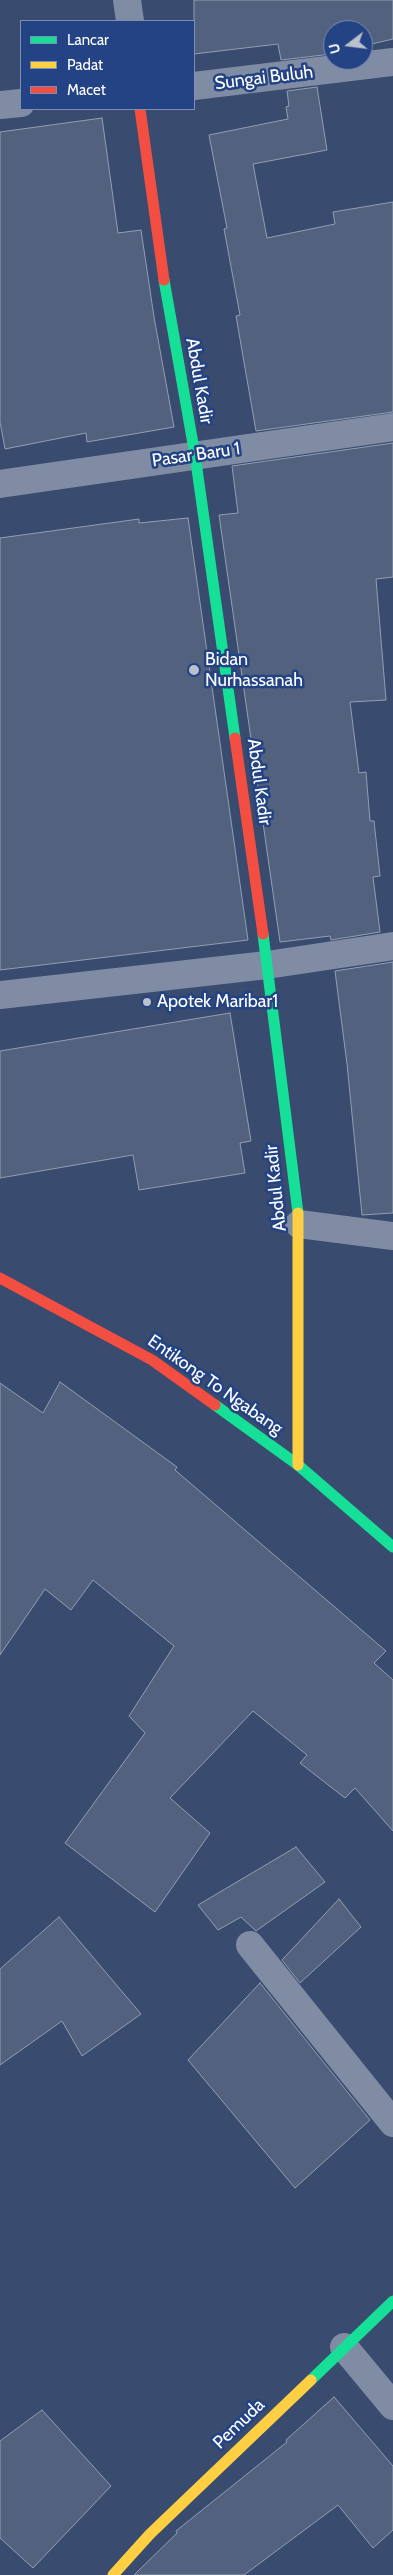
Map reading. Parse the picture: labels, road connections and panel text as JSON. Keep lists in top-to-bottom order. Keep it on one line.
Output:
{"streets":{"main road":["Abdul Kadir","Entikong To Ngabang","Pemuda"],"street":["Sungai Buluh","Pasar Baru 1"]},"crossings":[["Abdul Kadir","Pasar Baru 1"],["Abdul Kadir","Entikong To Ngabang"]],"places":["Bidan Nurhassanah","Apotek Maribar1"],"legend":["Lancar","Padat","Macet"],"north":"left"}
